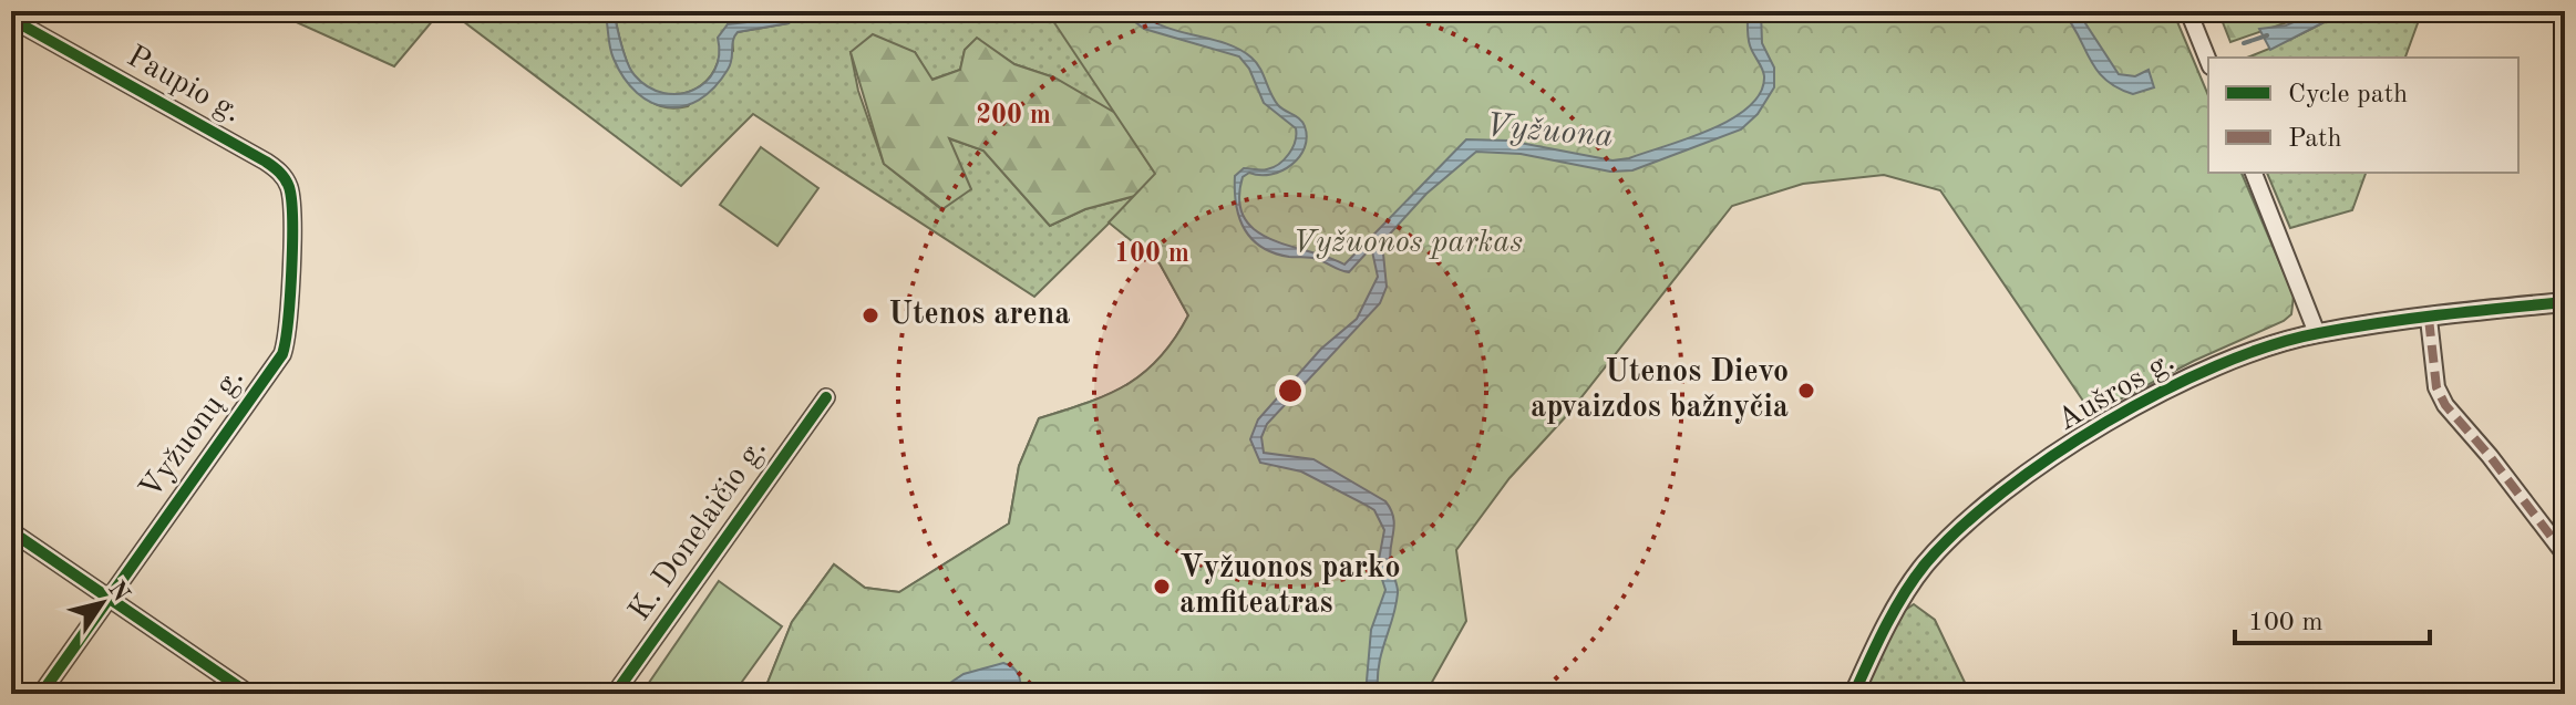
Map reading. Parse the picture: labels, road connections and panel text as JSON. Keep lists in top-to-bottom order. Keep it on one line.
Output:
{"streets":{"street":["Paupio g.","Aušros g.","Vyžuonų g.","K. Donelaičio g."]},"crossings":[["Paupio g.","Vyžuonų g."]],"water":["Vyžuona"],"parks":["Vyžuonos parkas"],"places":["Utenos arena","Utenos Dievo apvaizdos bažnyčia","Vyžuonos parko amfiteatras"],"legend":["Cycle path","Path"],"scale_bar":"100 m","north":"top right","rings":["200 m","100 m"]}
